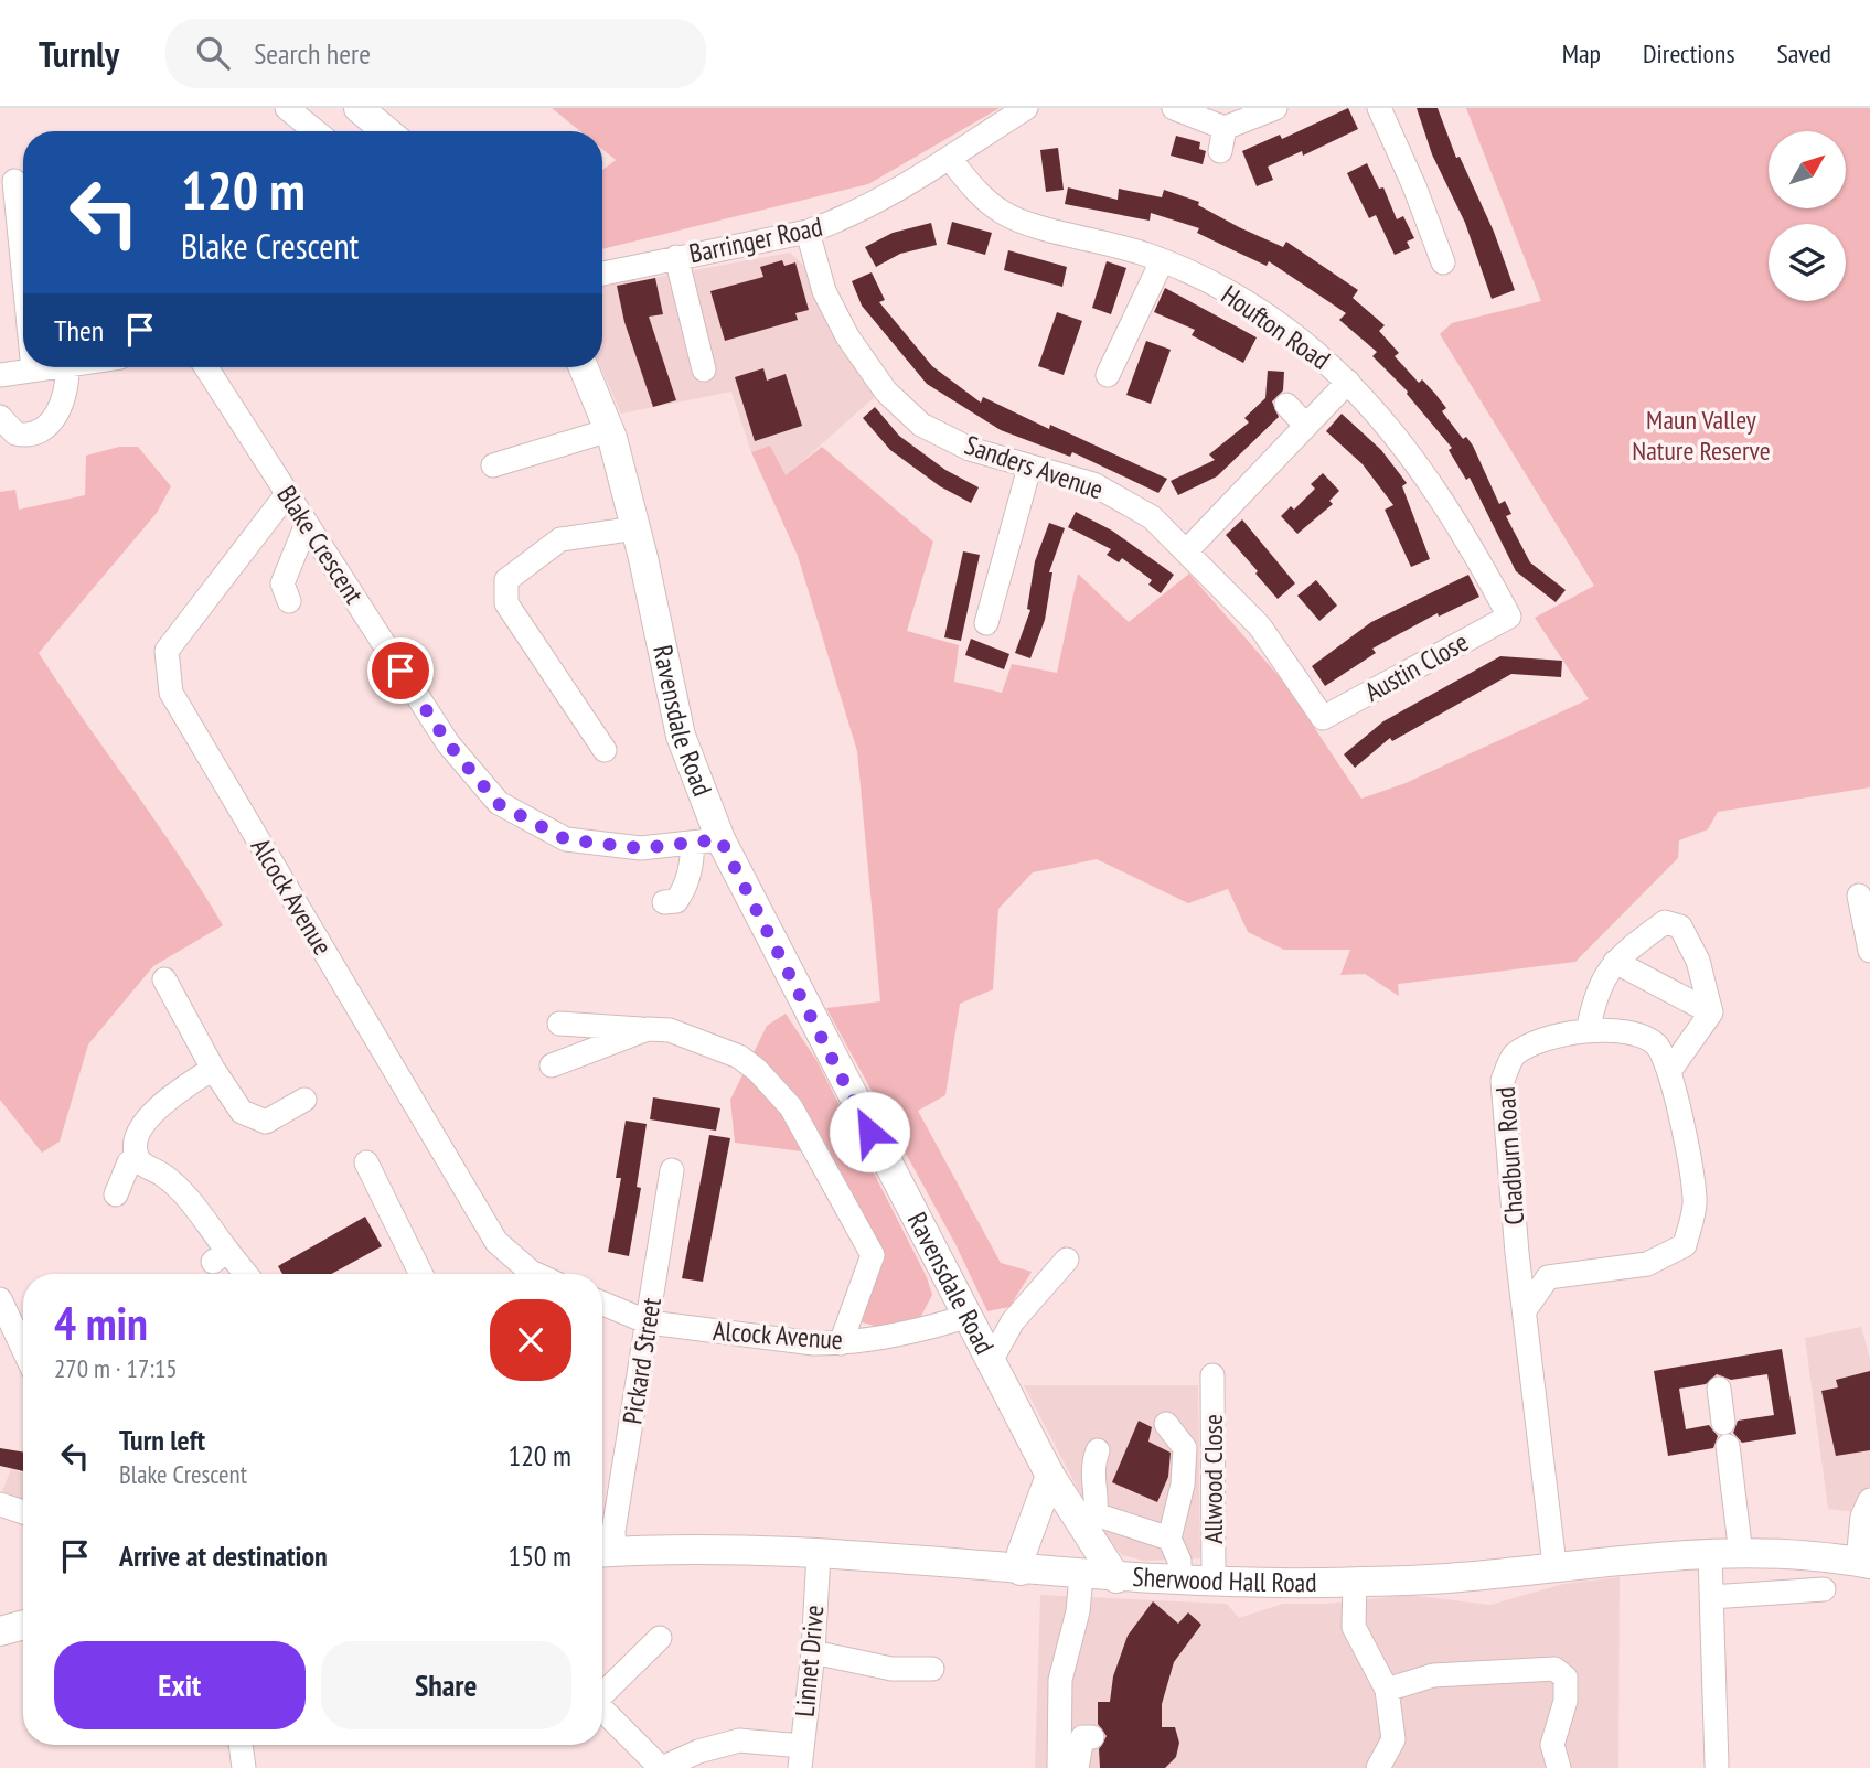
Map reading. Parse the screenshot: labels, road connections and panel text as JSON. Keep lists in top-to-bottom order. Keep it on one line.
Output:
{"streets":{"main road":["Ravensdale Road","Sherwood Hall Road"],"street":["Barringer Road","Houfton Road","Sanders Avenue","Blake Crescent","Austin Close","Alcock Avenue","Chadburn Road","Pickard Street","Allwood Close","Linnet Drive"]},"crossings":[["Barringer Road","Houfton Road"],["Barringer Road","Sanders Avenue"],["Houfton Road","Austin Close"],["Sanders Avenue","Austin Close"],["Blake Crescent","Ravensdale Road"],["Blake Crescent","Alcock Avenue"],["Ravensdale Road","Alcock Avenue"],["Ravensdale Road","Sherwood Hall Road"],["Alcock Avenue","Pickard Street"],["Chadburn Road","Sherwood Hall Road"],["Pickard Street","Sherwood Hall Road"],["Allwood Close","Sherwood Hall Road"],["Sherwood Hall Road","Linnet Drive"]],"parks":["Maun Valley Nature Reserve"],"north":"top right","page":{"header":"Turnly","search":"Search here","nav":["Map","Directions","Saved"],"turn":["120 m","Blake Crescent"],"then":"Then","heading":["4 min","270 m · 17:15"],"list":[{"name":"Turn left","note":"Blake Crescent","value":"120 m"},{"name":"Arrive at destination","value":"150 m"}],"buttons":["Exit","Share"]}}
